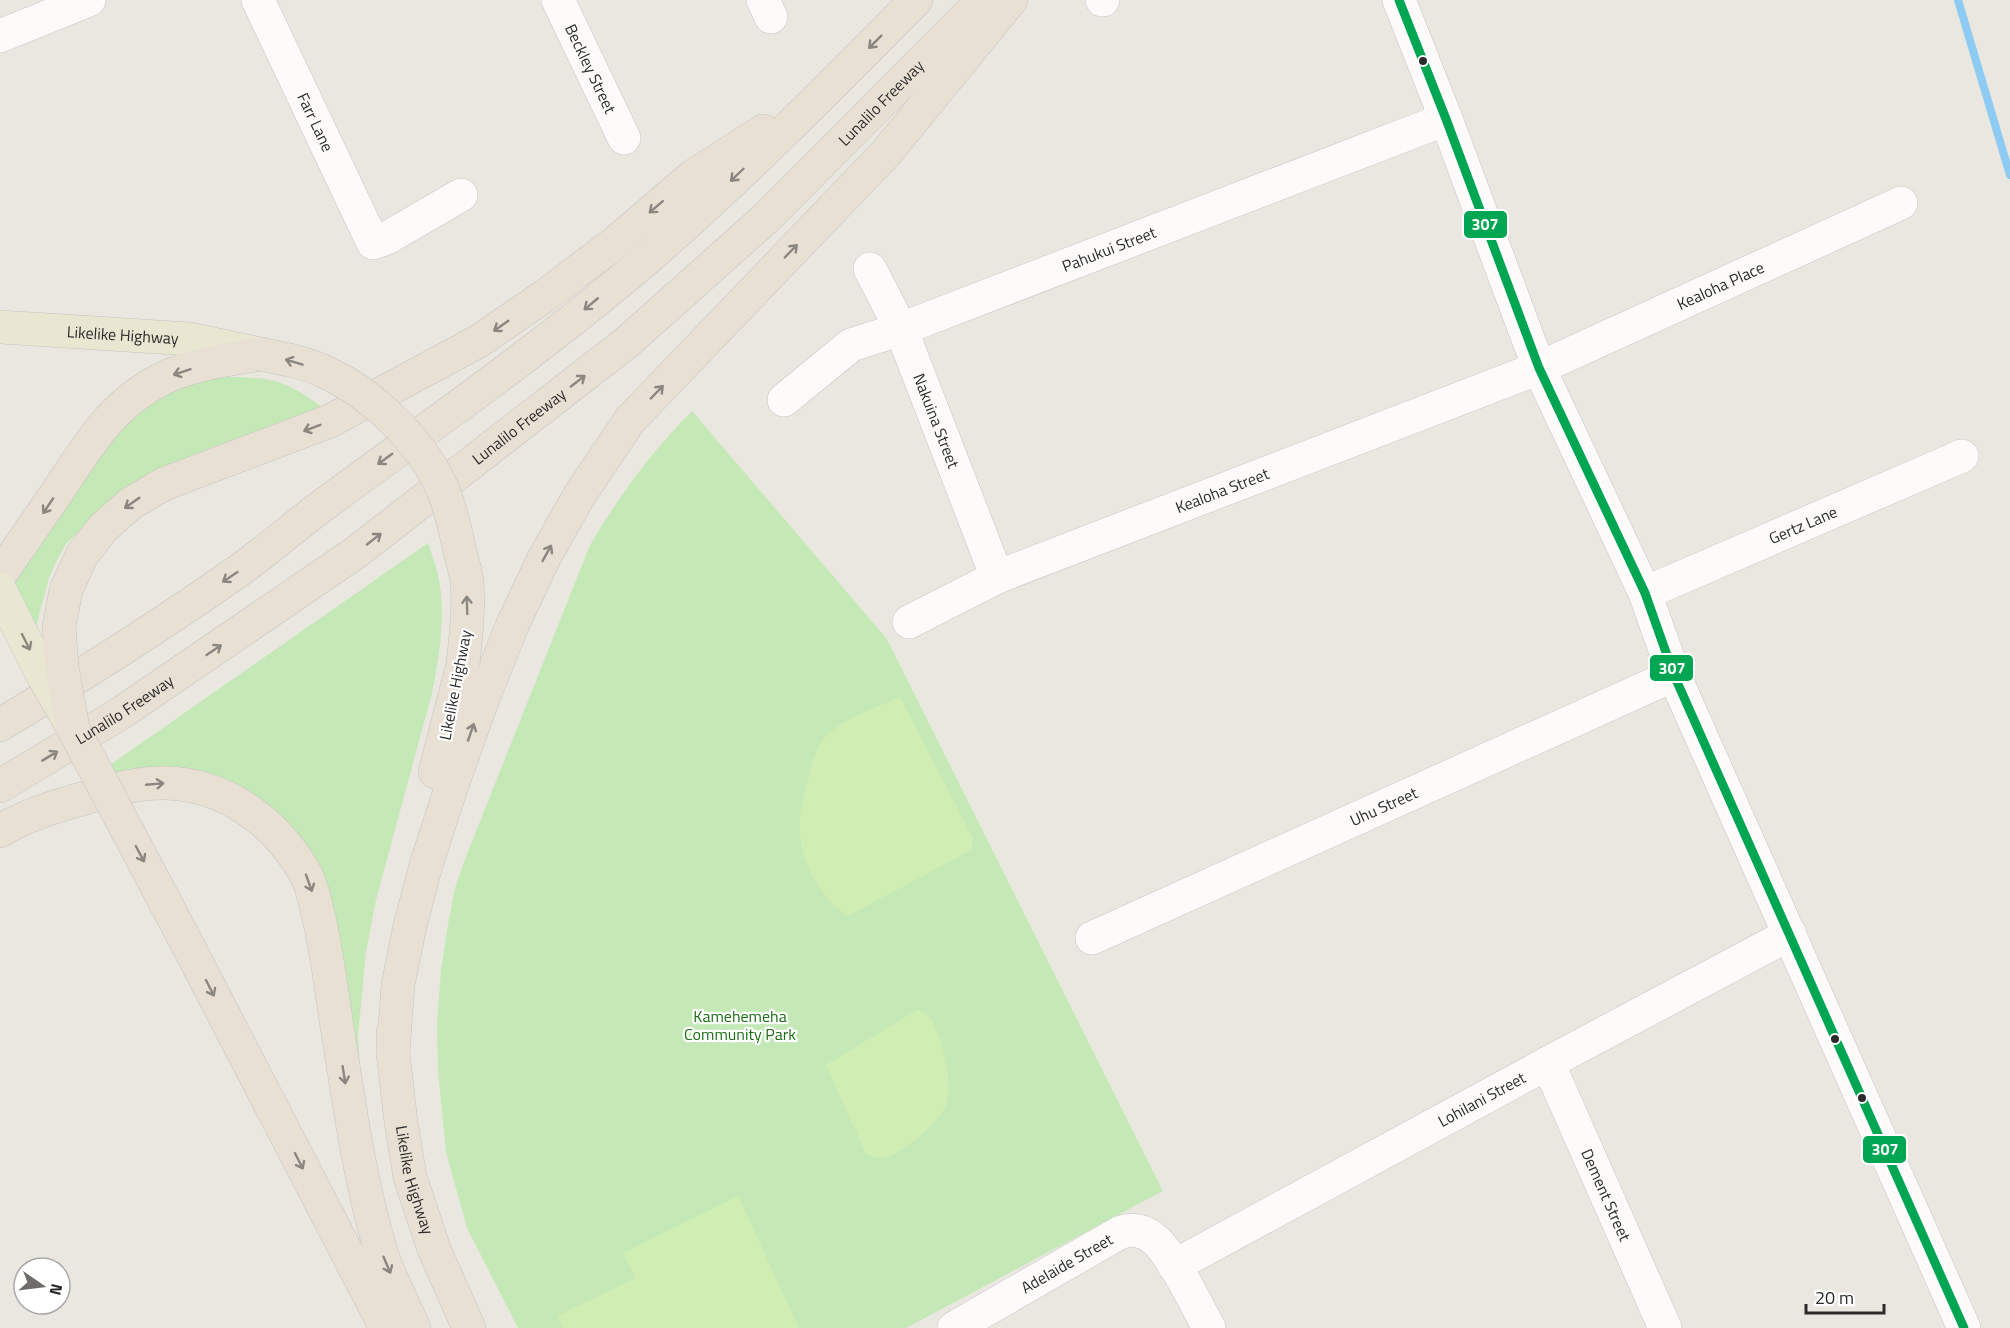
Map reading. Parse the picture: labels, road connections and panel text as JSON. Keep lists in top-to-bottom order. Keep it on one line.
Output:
{"streets":{"highway":["Lunalilo Freeway","Likelike Highway"],"street":["Beckley Street","Farr Lane","Pahukui Street","Kealoha Place","Nakuina Street","Kealoha Street","Gertz Lane","Uhu Street","Lohilani Street","Dement Street","Adelaide Street"]},"crossings":[["Pahukui Street","Nakuina Street"],["Kealoha Place","Kealoha Street"],["Nakuina Street","Kealoha Street"],["Lohilani Street","Dement Street"],["Lohilani Street","Adelaide Street"]],"parks":["Kamehemeha Community Park"],"lines":["transit line 307"],"scale_bar":"20 m","north":"right"}
